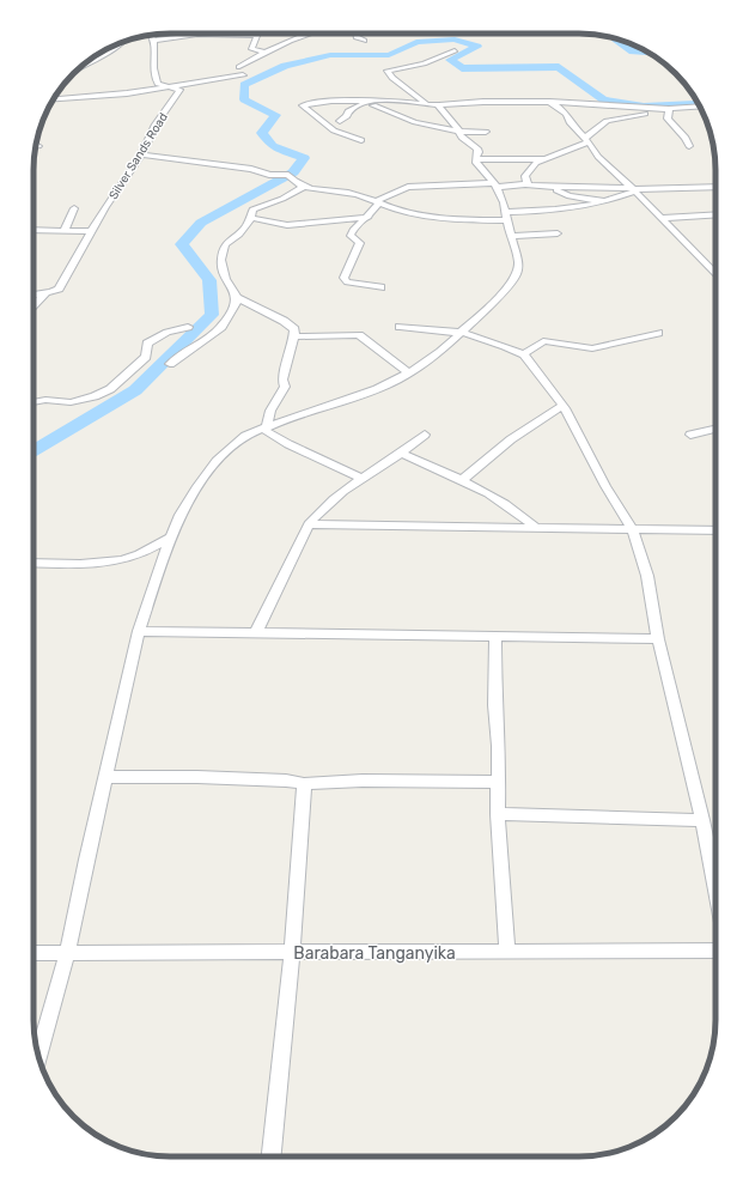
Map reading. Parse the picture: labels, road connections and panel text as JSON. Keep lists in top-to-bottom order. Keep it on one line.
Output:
{"streets":{"street":["Silver Sands Road","Barabara Tanganyika"]}}
